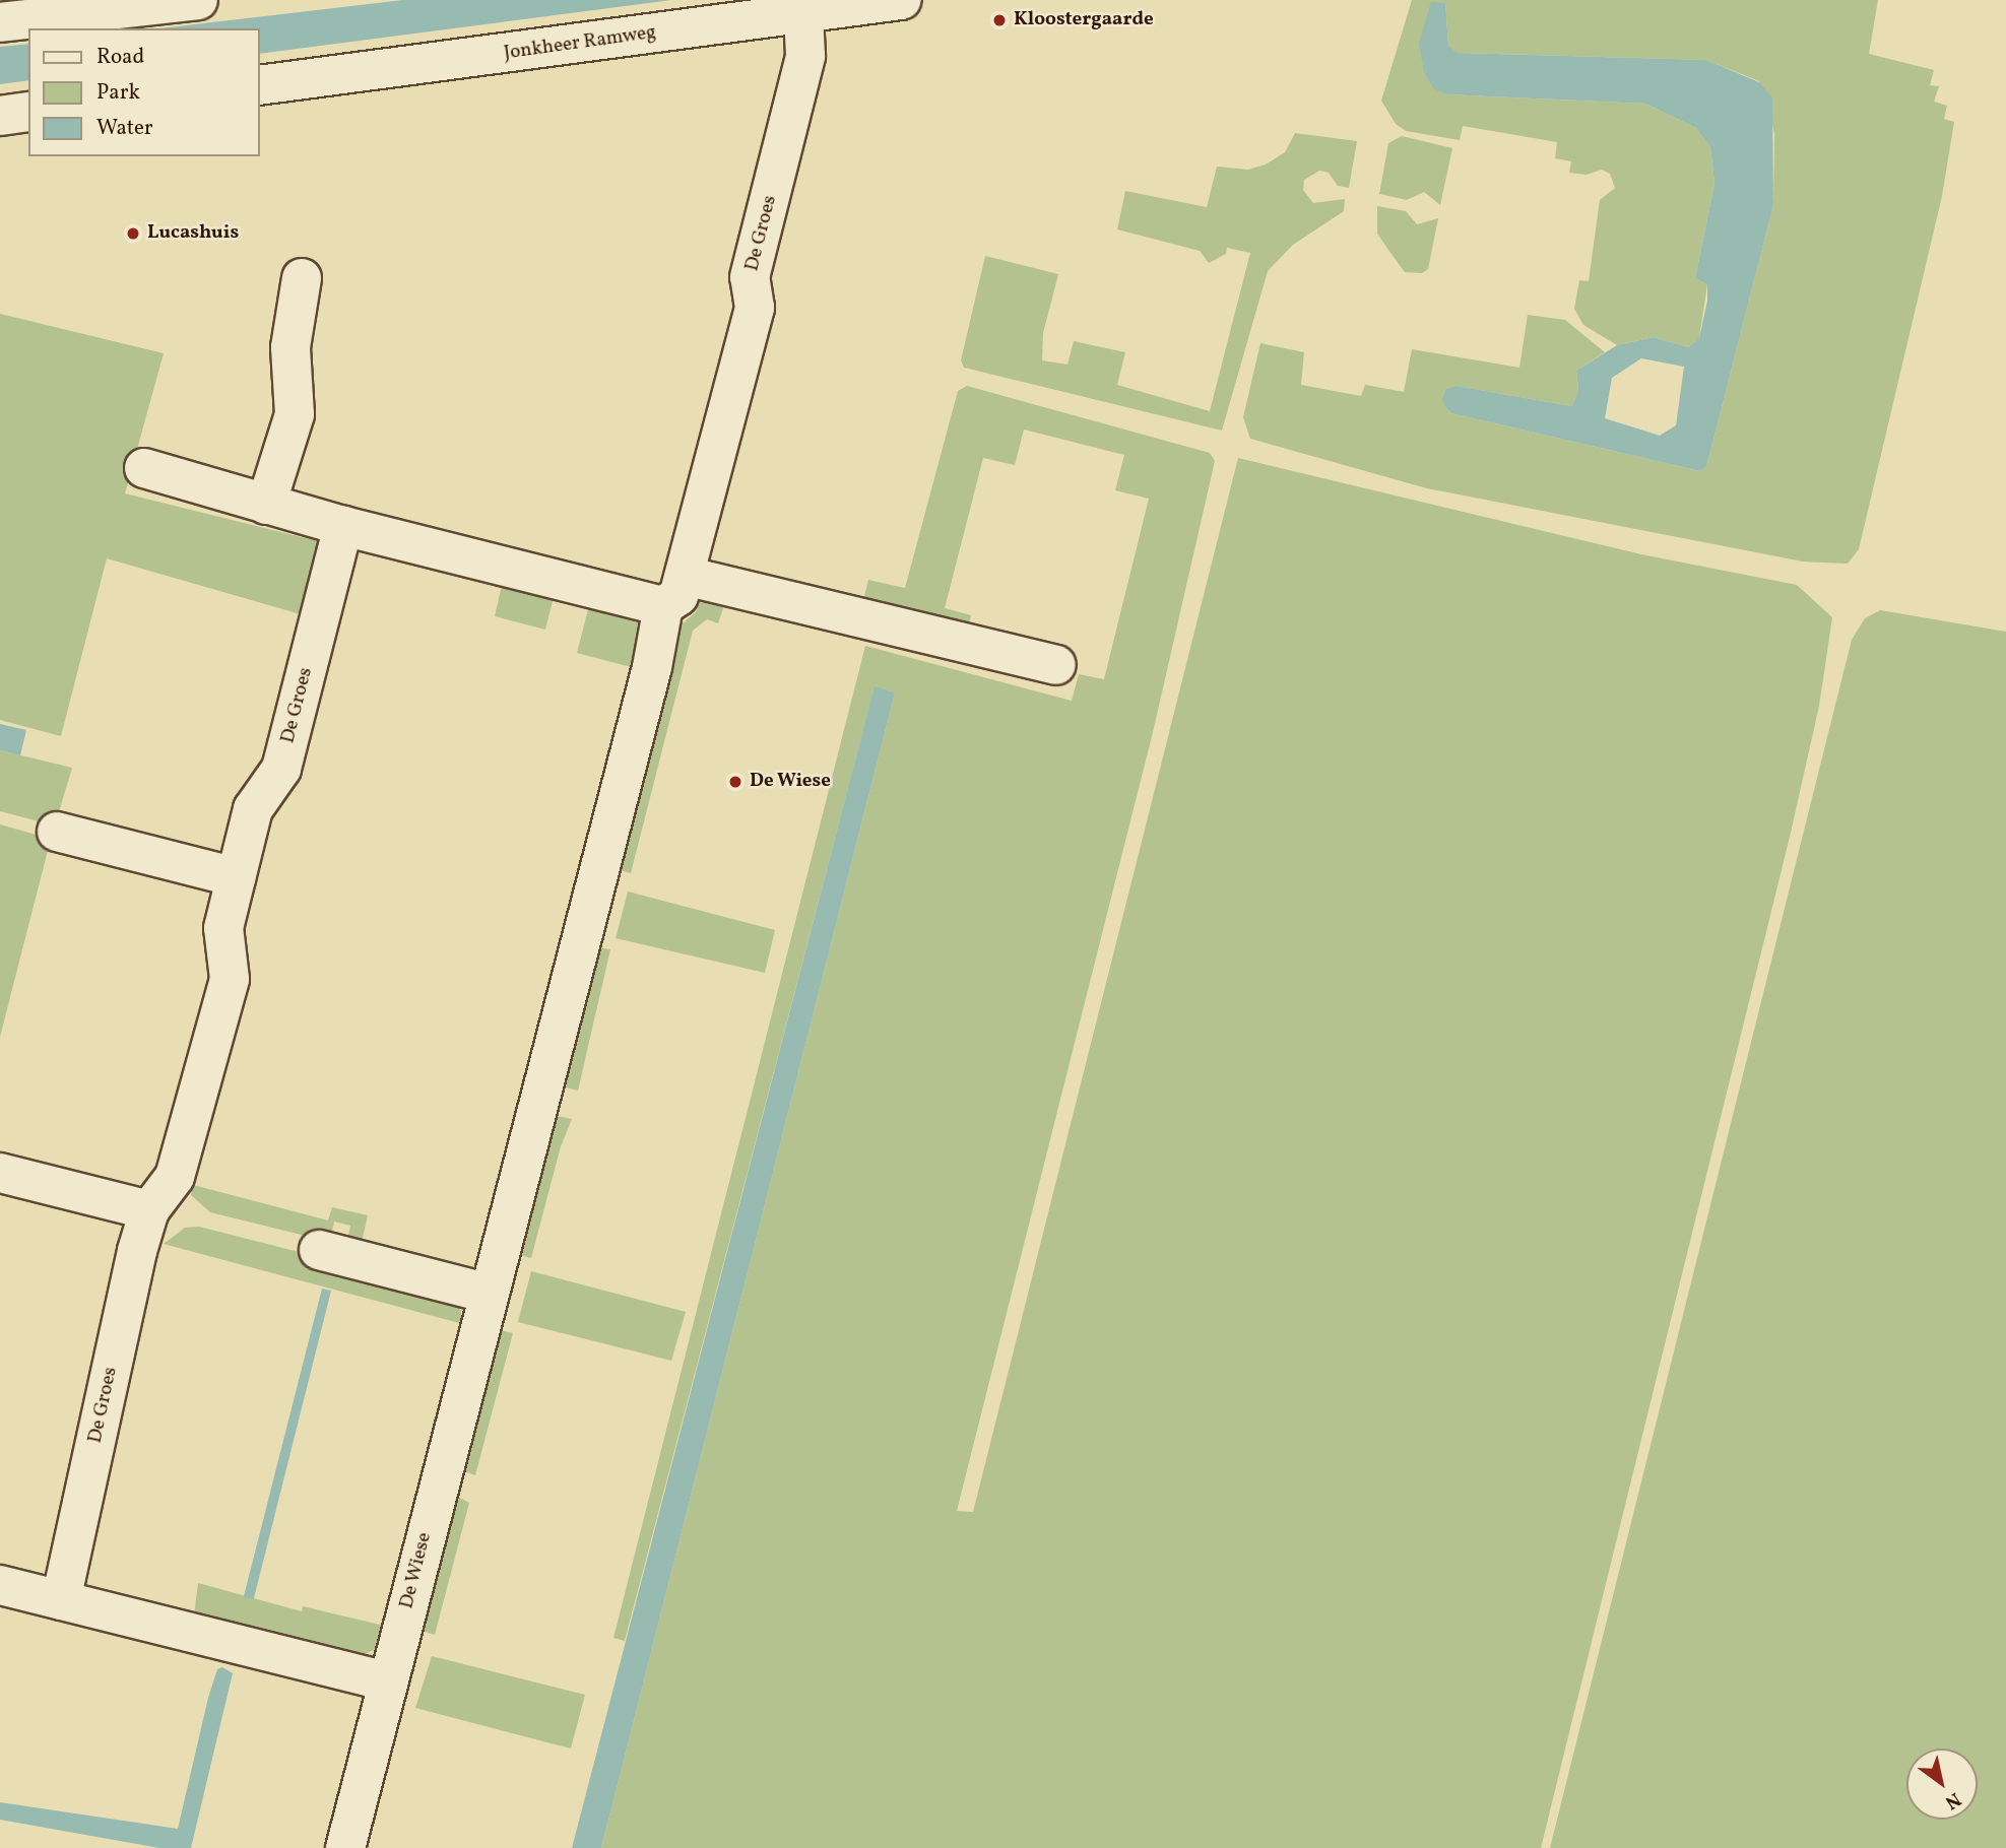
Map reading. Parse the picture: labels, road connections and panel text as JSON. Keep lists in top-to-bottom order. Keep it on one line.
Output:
{"streets":{"street":["Jonkheer Ramweg","De Groes","De Wiese"]},"crossings":[["Jonkheer Ramweg","De Groes"],["De Groes","De Wiese"]],"places":["Kloostergaarde","Lucashuis","De Wiese"],"legend":["Road","Park","Water"],"north":"bottom right"}
